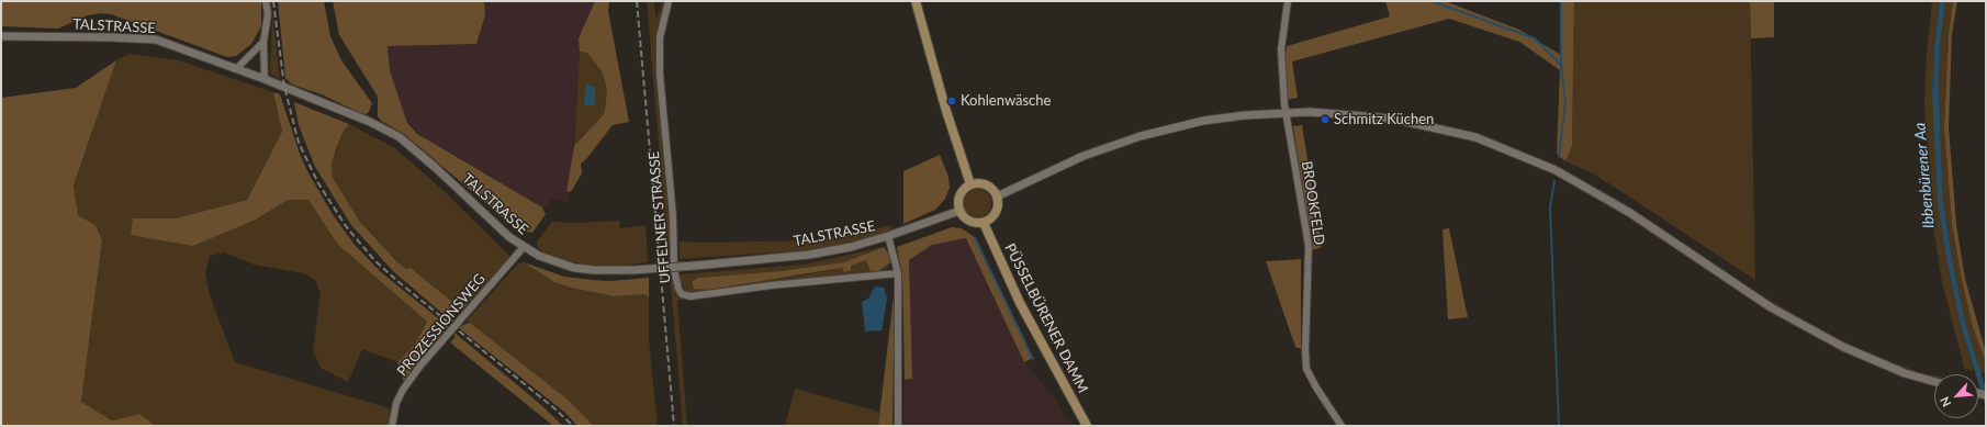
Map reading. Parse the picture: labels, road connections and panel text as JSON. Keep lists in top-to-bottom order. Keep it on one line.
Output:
{"streets":{"main road":["PÜSSELBÜRENER DAMM"],"street":["TALSTRASSE","BROOKFELD","UFFELNER STRASSE","PROZESSIONSWEG"]},"crossings":[["TALSTRASSE","UFFELNER STRASSE"],["TALSTRASSE","PROZESSIONSWEG"]],"water":["Ibbenbürener Aa"],"places":["Kohlenwäsche","Schmitz Küchen"],"north":"bottom left"}
